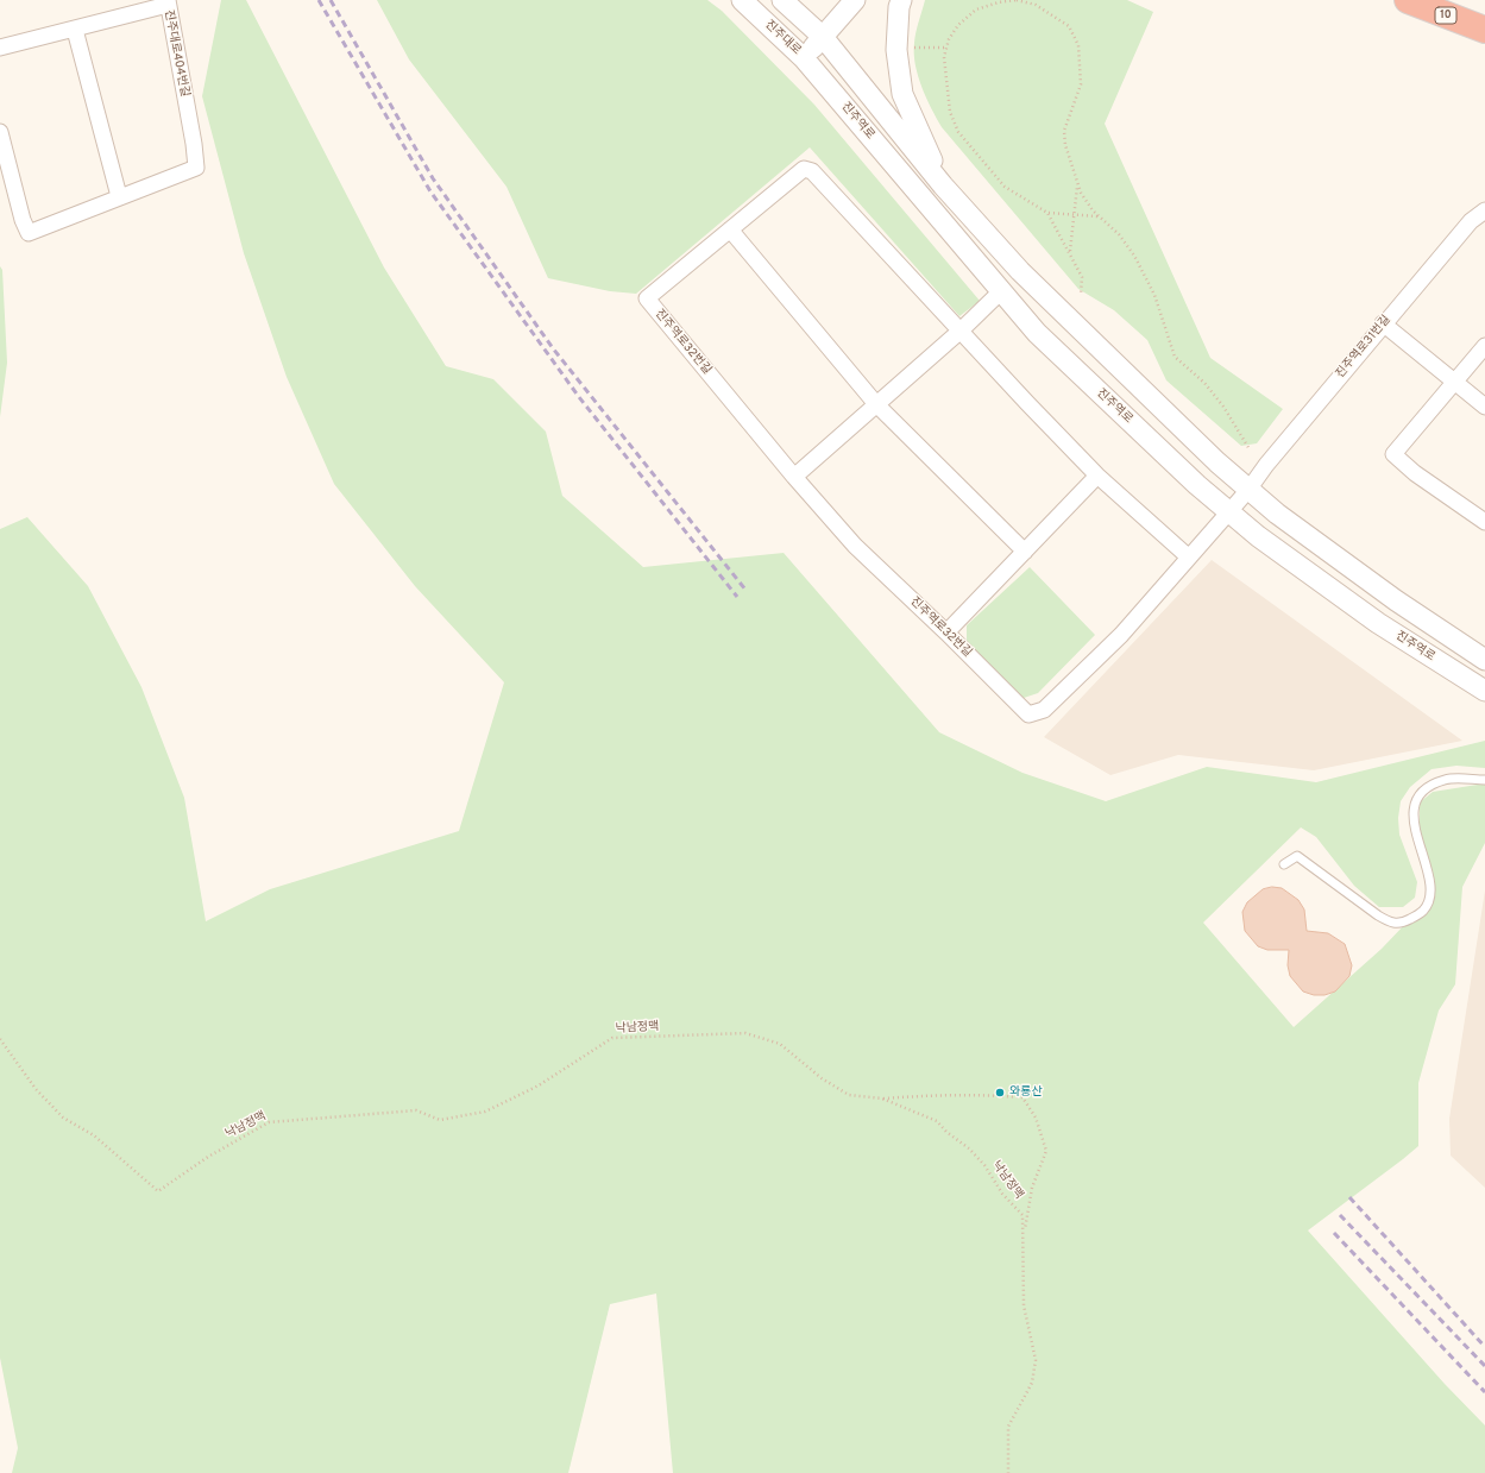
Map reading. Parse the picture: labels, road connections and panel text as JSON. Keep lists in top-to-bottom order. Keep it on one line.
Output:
{"streets":{"highway":["10"],"street":["진주대로","진주대로404번길","진주역로","진주역로32번길","진주역로31번길"],"path":["낙남정맥"]},"crossings":[["진주대로","진주역로"],["진주역로","진주역로32번길"],["진주역로32번길","진주역로31번길"]],"places":["와룡산"]}
